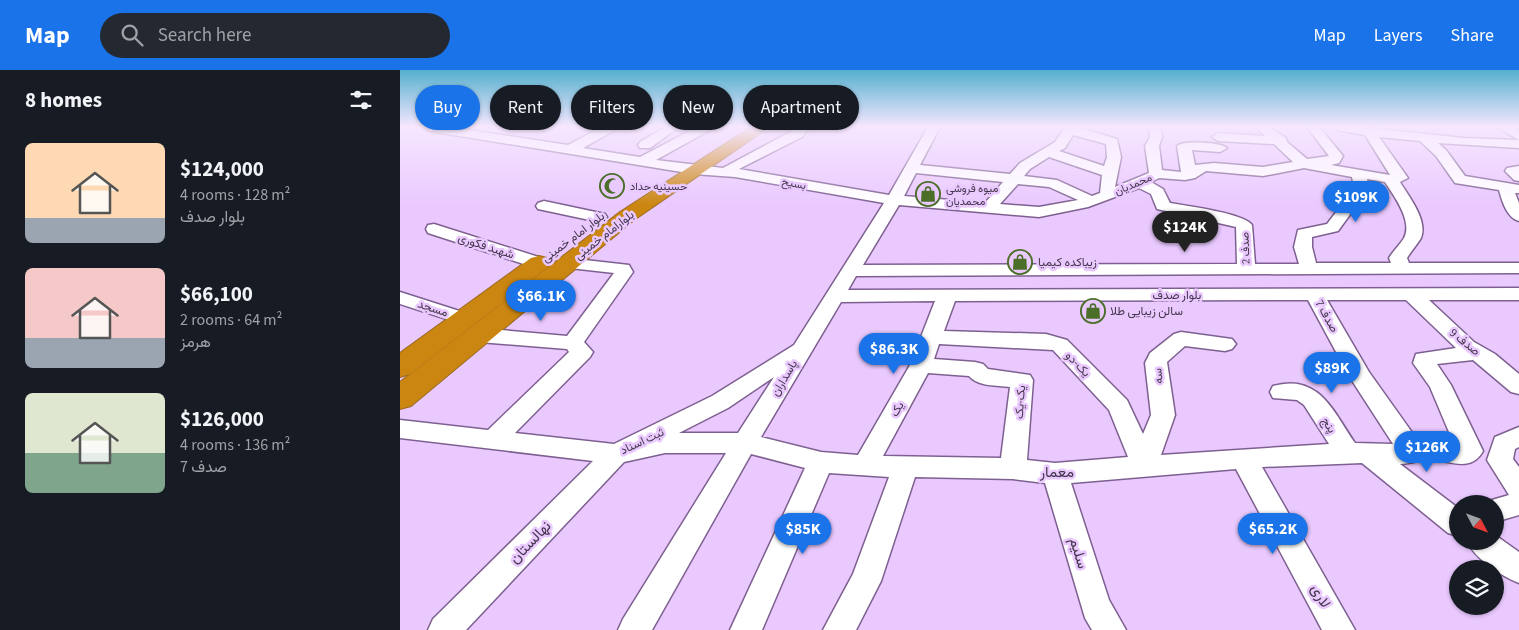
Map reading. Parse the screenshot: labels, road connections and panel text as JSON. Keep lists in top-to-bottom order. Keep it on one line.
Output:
{"streets":{"highway":["بلوارامام خمینی","بلوار امام خمینی"],"street":["بسیح","محمدیان","شهید فکوری","صدف 2","بلوار صدف","مسجد","صدف 7","صدف 9","یک-دو","سه","پاسداران","یک-یک","یک","پنج","ثبت اسناد","معمار","نهالستان","سلیم","لاری"]},"crossings":[["بسیح","محمدیان"],["بسیح","بلوارامام خمینی"],["بسیح","بلوار امام خمینی"],["بسیح","پاسداران"],["محمدیان","صدف 2"],["محمدیان","پاسداران"],["بلوارامام خمینی","بلوار امام خمینی"],["بلوارامام خمینی","مسجد"],["بلوار امام خمینی","شهید فکوری"],["بلوار امام خمینی","مسجد"],["صدف 2","بلوار صدف"],["بلوار صدف","صدف 7"],["بلوار صدف","صدف 9"],["بلوار صدف","پاسداران"],["بلوار صدف","یک"],["یک-دو","سه"],["یک-دو","یک"],["یک-دو","معمار"],["سه","معمار"],["پاسداران","ثبت اسناد"],["پاسداران","معمار"],["یک-یک","یک"],["یک-یک","معمار"],["یک","معمار"],["پنج","معمار"],["ثبت اسناد","معمار"],["ثبت اسناد","نهالستان"],["معمار","نهالستان"],["معمار","سلیم"],["معمار","لاری"]],"places":{"mosque":["حسینیه حداد"],"shop":["میوه فروشی محمدیان","زیباکده کیمیا","سالن زیبایی طلا"]},"north":"bottom right","page":{"header":"Map","search":"Search here","nav":["Map","Layers","Share"],"heading":"8 homes","chip":["Buy","Rent","Filters","New","Apartment"],"list":[{"name":"$124,000","note":"4 rooms · 128 m² · بلوار صدف"},{"name":"$66,100","note":"2 rooms · 64 m² · هرمز"},{"name":"$126,000","note":"4 rooms · 136 m² · صدف 7"}],"price":["$109K","$124K","$66.1K","$86.3K","$89K","$126K","$85K","$65.2K"]}}
